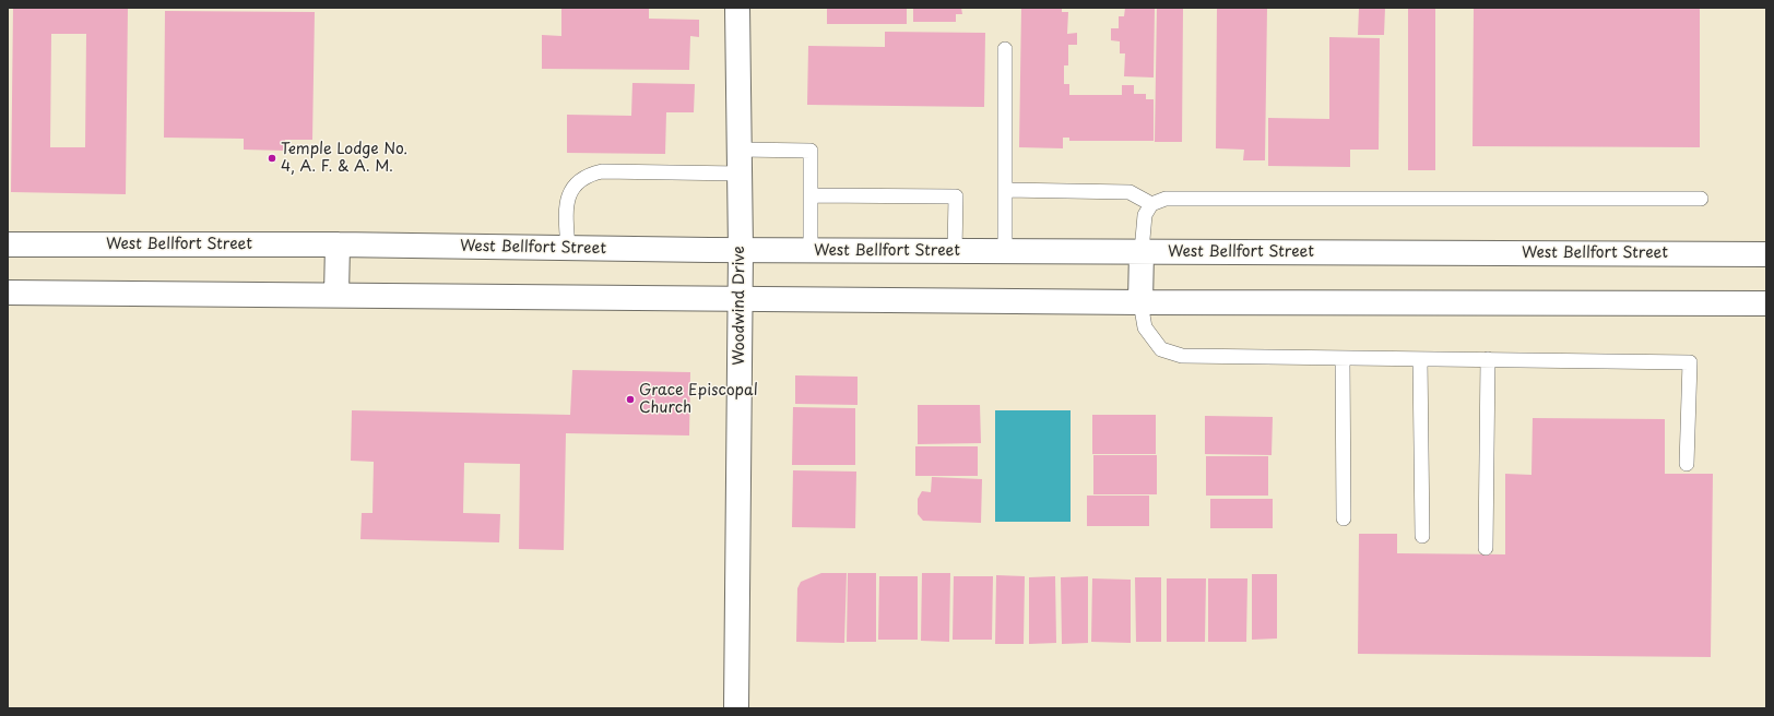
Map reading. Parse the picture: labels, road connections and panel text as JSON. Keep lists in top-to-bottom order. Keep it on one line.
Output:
{"streets":{"main road":["West Bellfort Street","Woodwind Drive"]},"crossings":[["West Bellfort Street","Woodwind Drive"]],"places":["Temple Lodge No. 4, A. F. & A. M.","Grace Episcopal Church"]}
